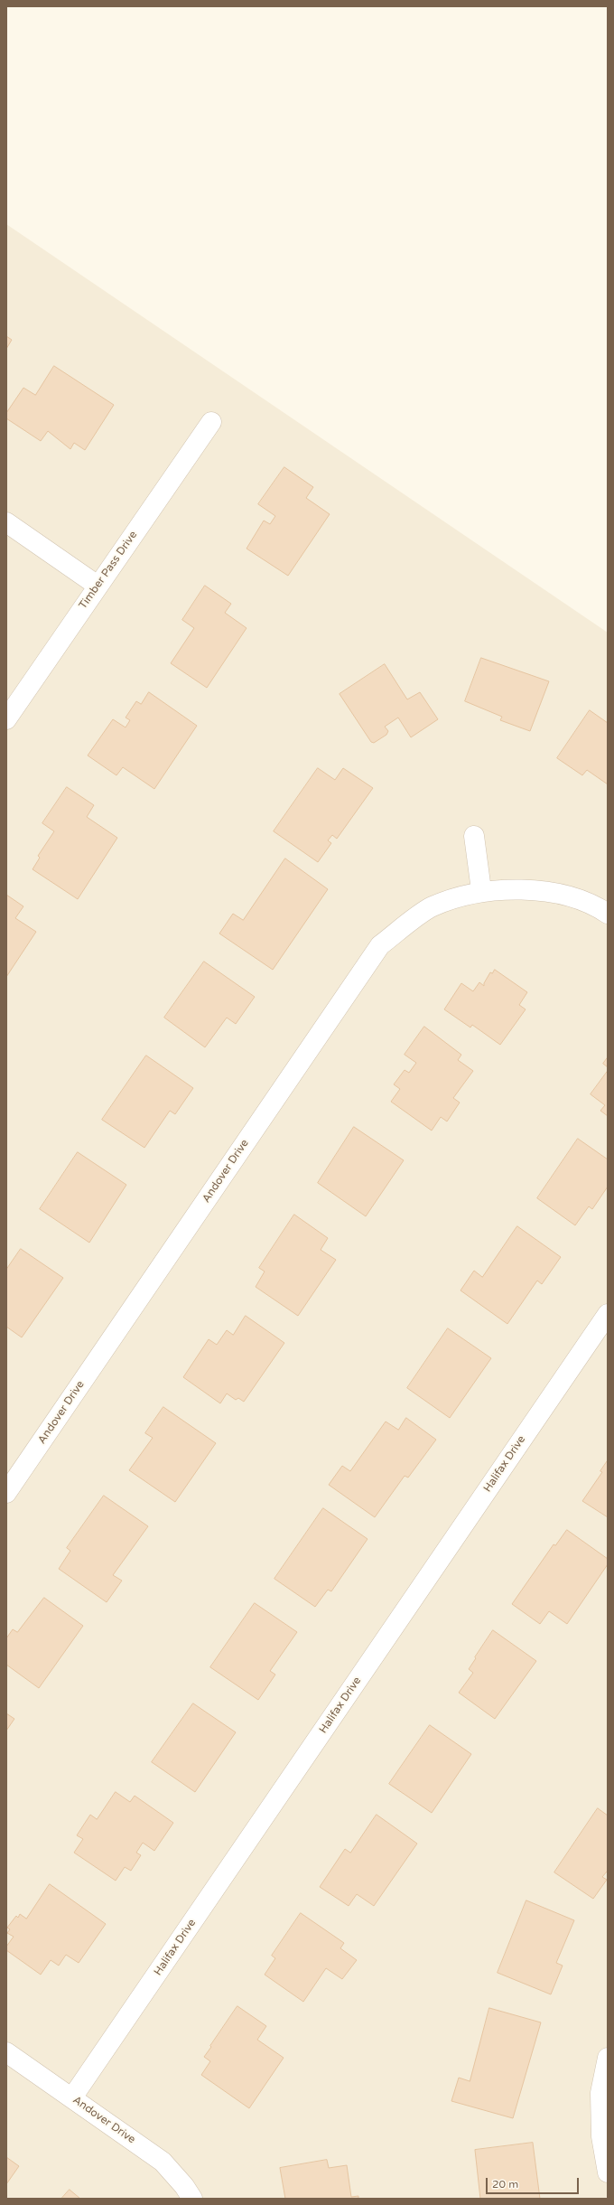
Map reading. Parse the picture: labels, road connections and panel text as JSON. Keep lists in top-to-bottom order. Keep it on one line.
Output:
{"streets":{"street":["Timber Pass Drive","Andover Drive","Halifax Drive"]},"crossings":[["Andover Drive","Halifax Drive"]],"scale_bar":"20 m"}
